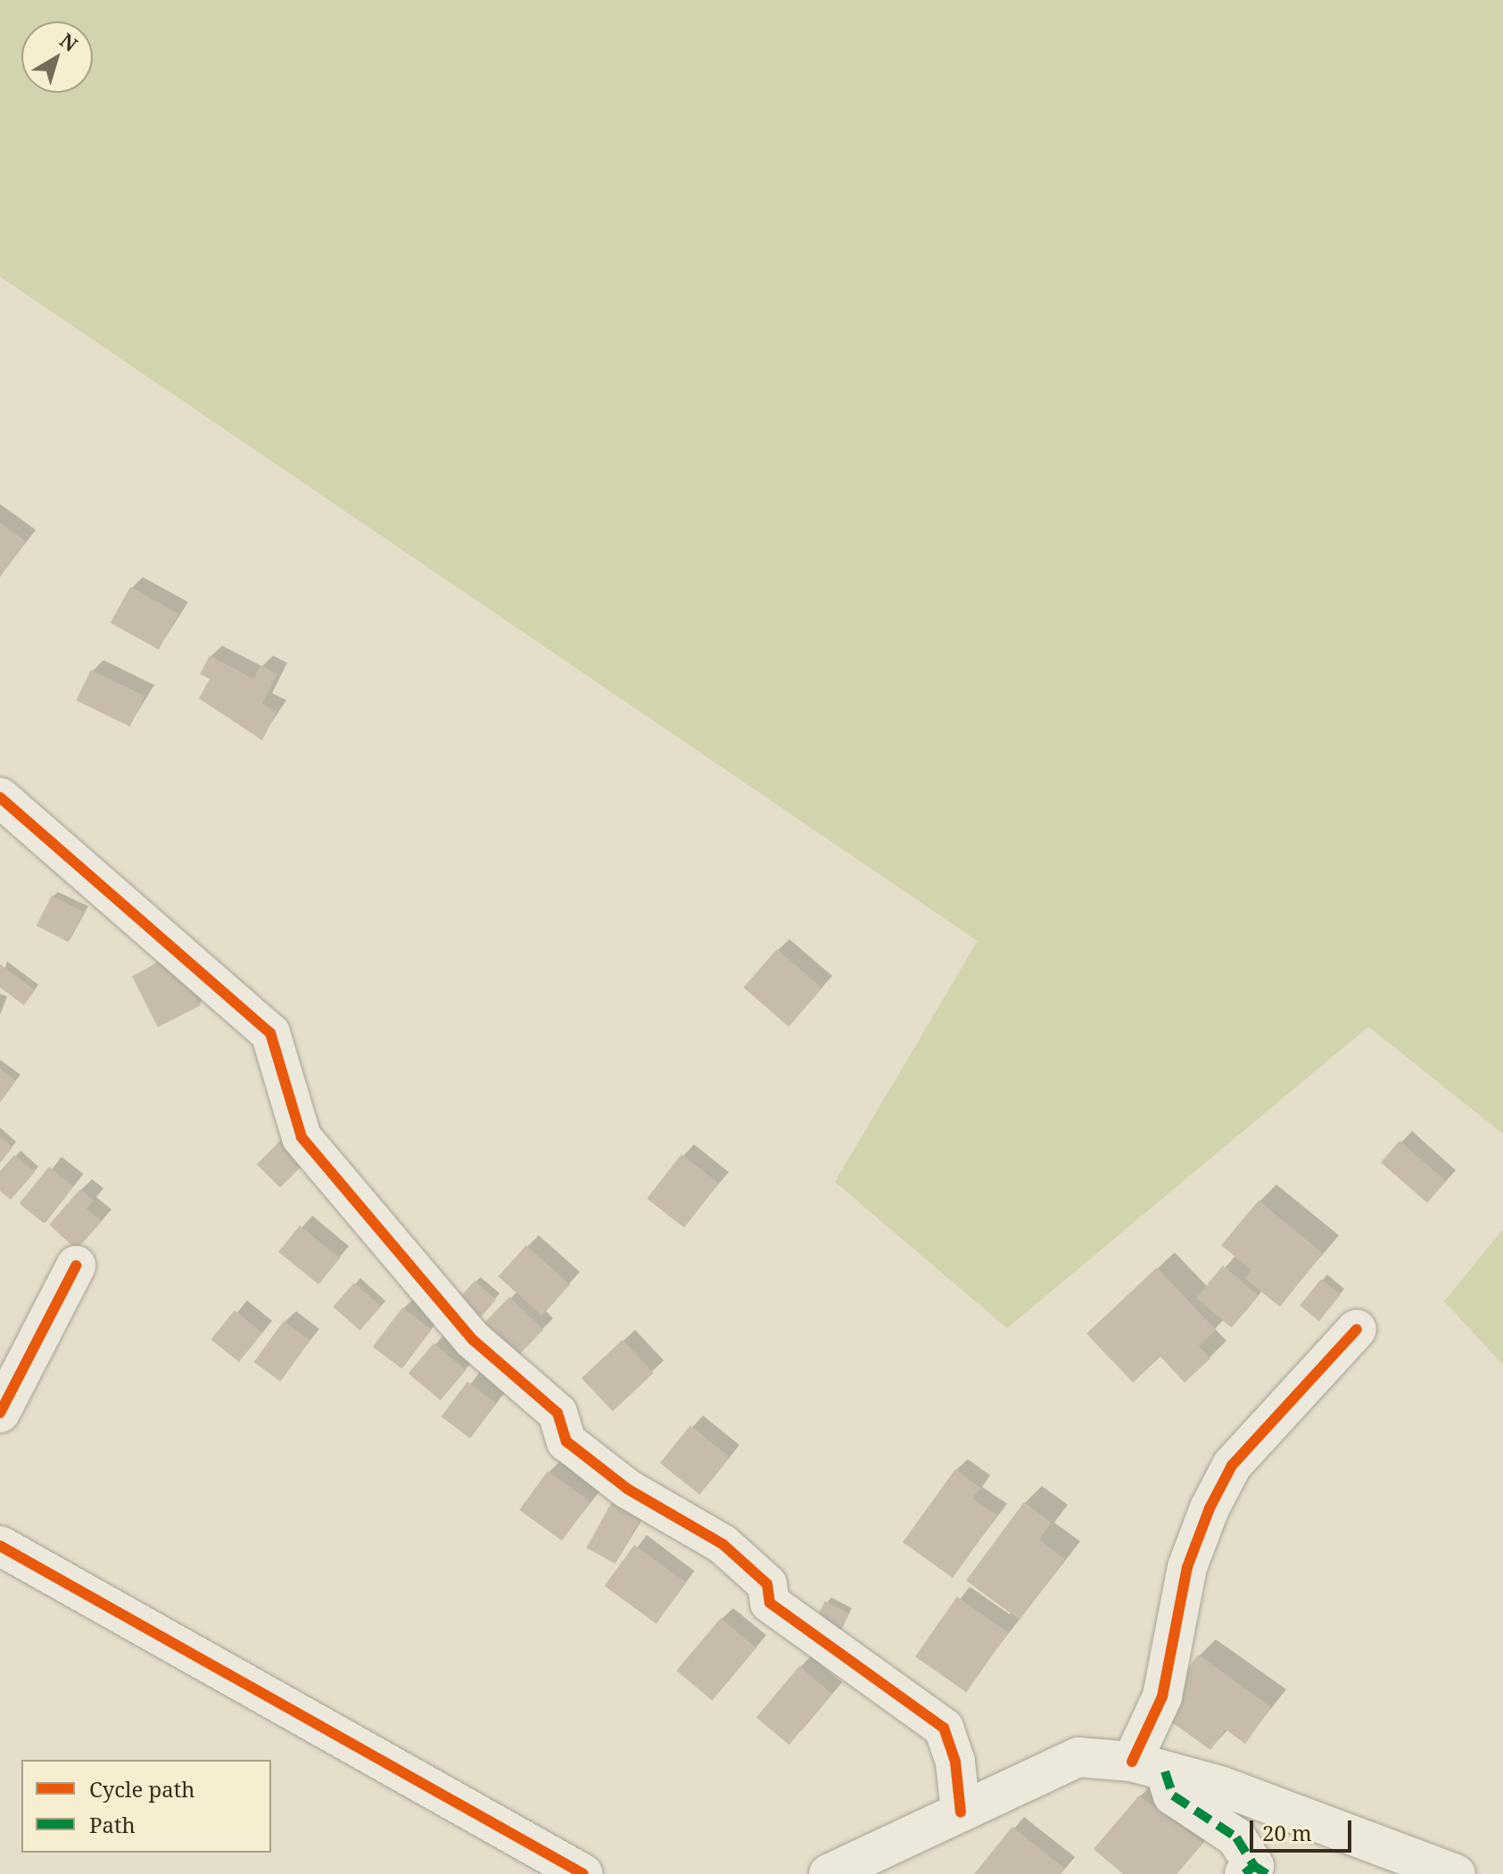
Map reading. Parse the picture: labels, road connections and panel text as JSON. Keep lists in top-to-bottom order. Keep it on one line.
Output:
{"legend":["Cycle path","Path"],"scale_bar":"20 m","north":"top right"}
